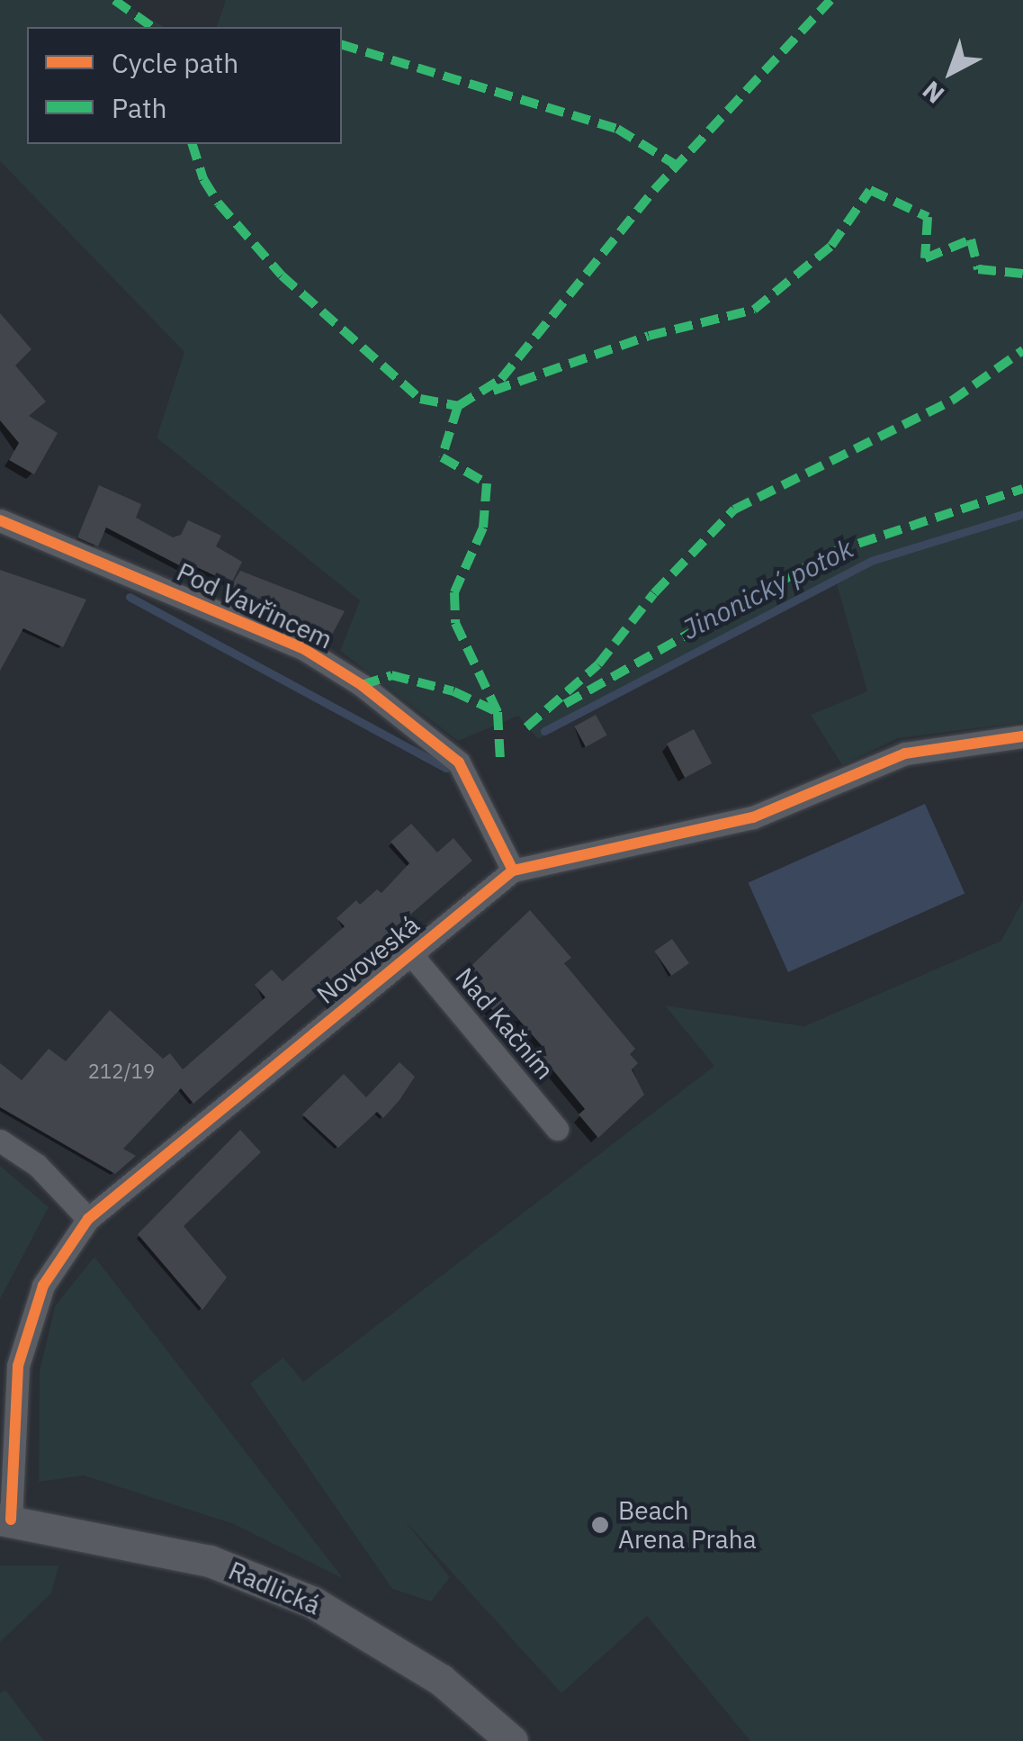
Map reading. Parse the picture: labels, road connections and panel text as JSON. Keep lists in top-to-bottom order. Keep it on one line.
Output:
{"streets":{"main road":["Radlická"],"street":["Pod Vavřincem","Novoveská","Nad Kačním"]},"crossings":[["Pod Vavřincem","Novoveská"],["Novoveská","Nad Kačním"],["Novoveská","Radlická"]],"water":["Jinonický potok"],"places":["Beach Arena Praha"],"house_numbers":["212/19"],"legend":["Cycle path","Path"],"north":"bottom left"}
